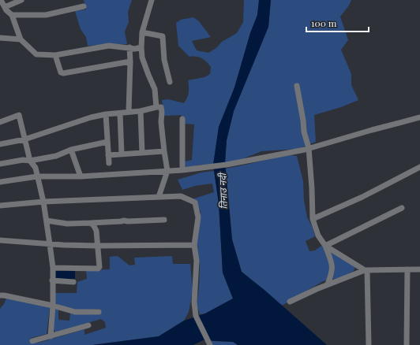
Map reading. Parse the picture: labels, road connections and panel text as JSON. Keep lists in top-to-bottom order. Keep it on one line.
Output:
{"water":["तिनाउ नदी"],"scale_bar":"100 m"}
